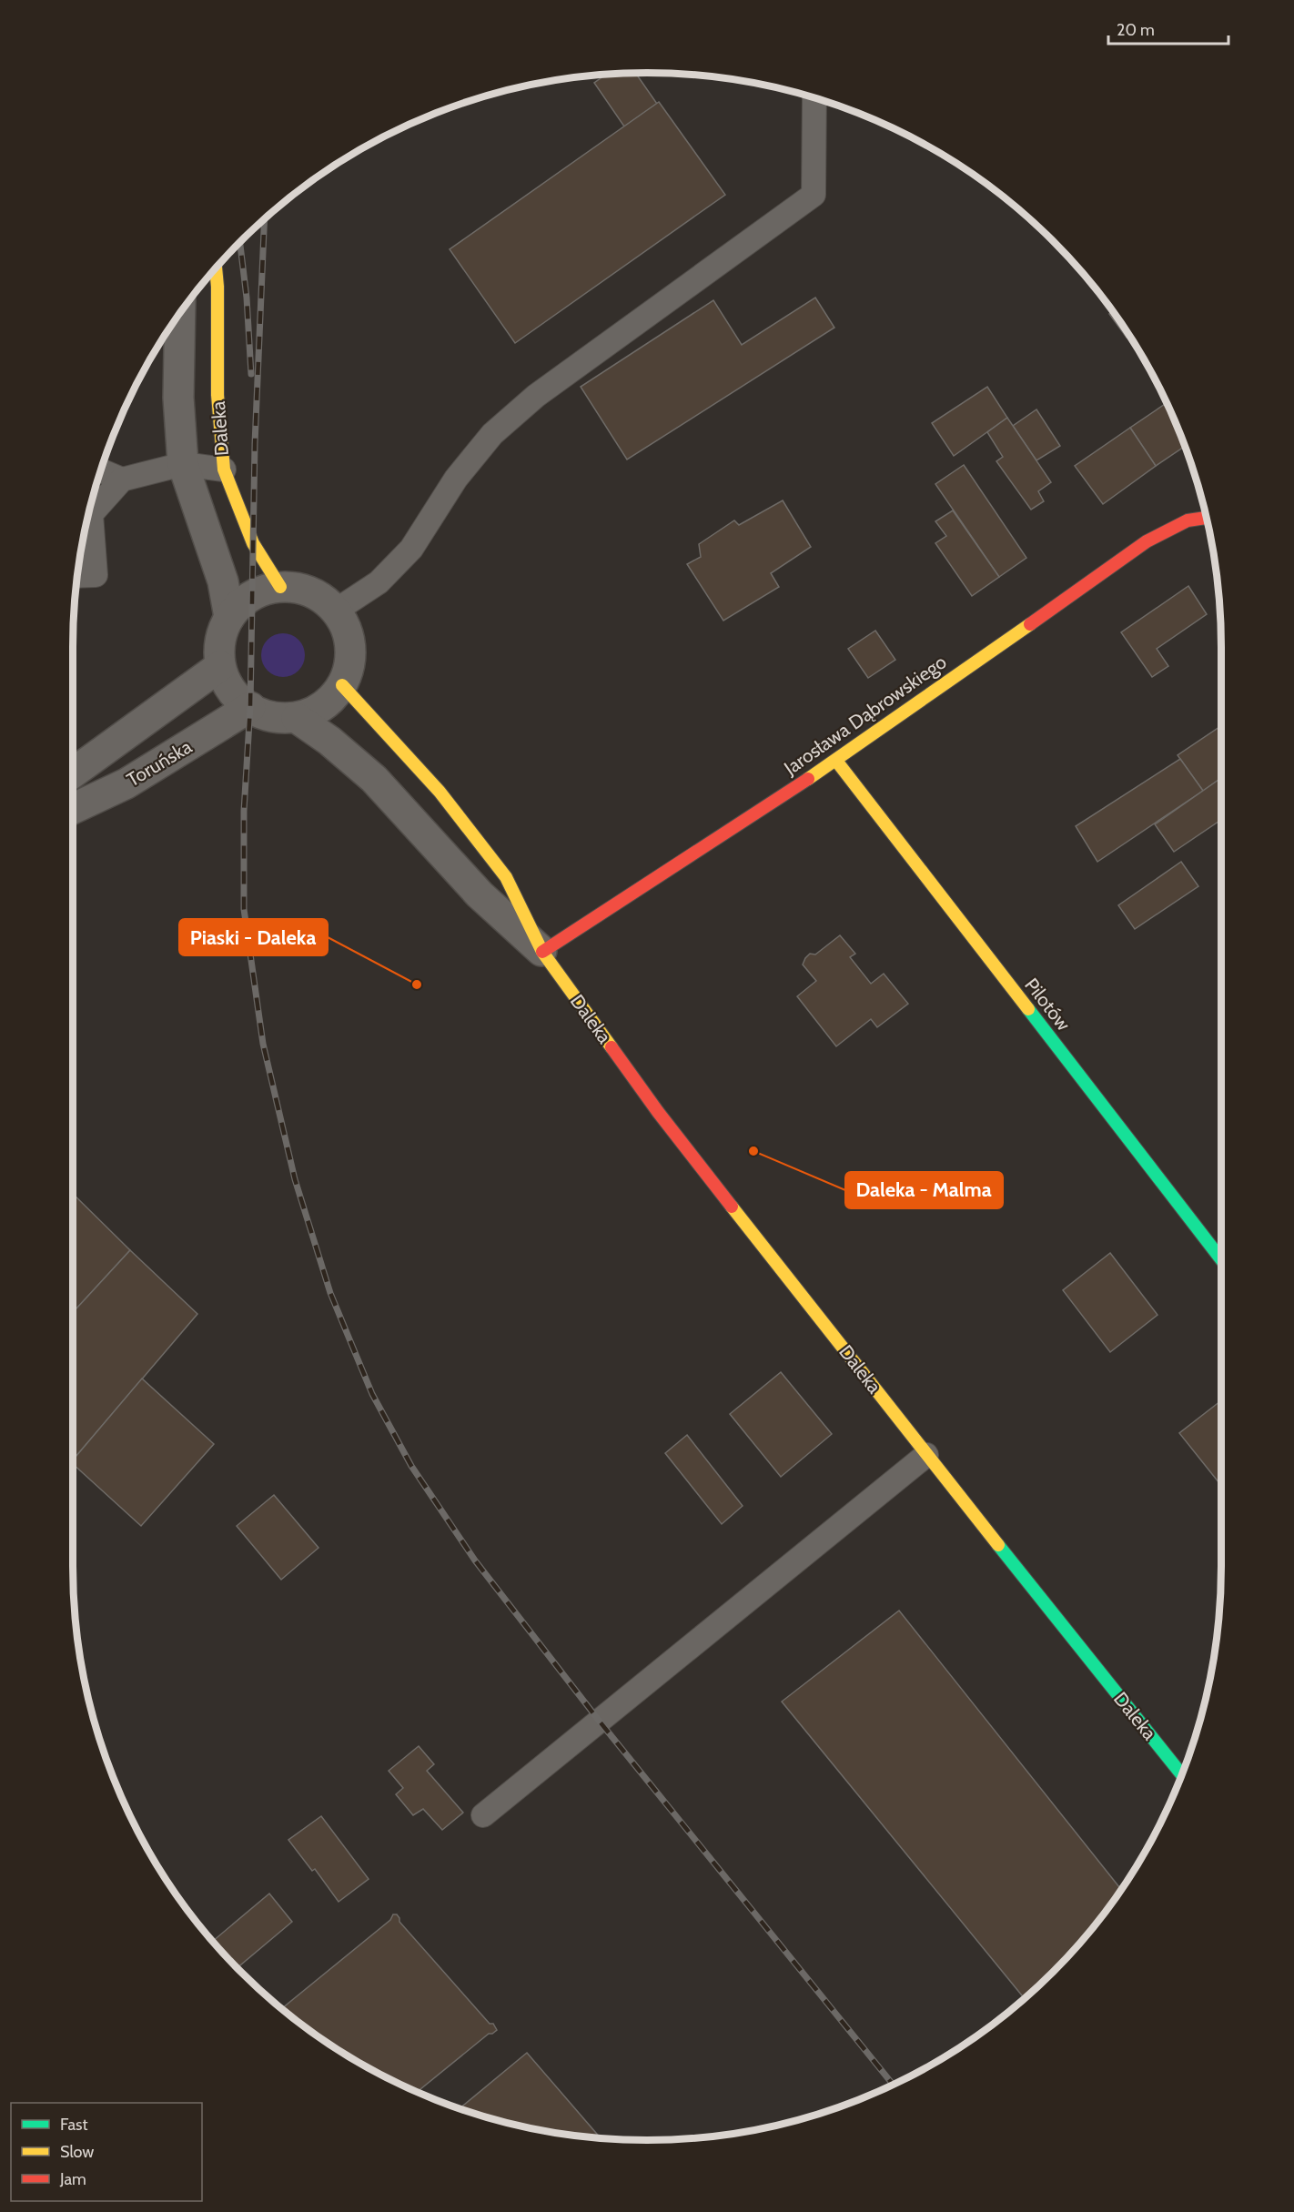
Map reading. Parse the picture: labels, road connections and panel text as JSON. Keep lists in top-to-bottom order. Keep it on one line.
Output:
{"streets":{"street":["Daleka","Jarosława Dąbrowskiego","Toruńska","Pilotów"]},"crossings":[["Daleka","Jarosława Dąbrowskiego"],["Daleka","Toruńska"],["Jarosława Dąbrowskiego","Pilotów"]],"places":["Piaski - Daleka","Daleka - Malma"],"legend":["Fast","Slow","Jam"],"scale_bar":"20 m"}
